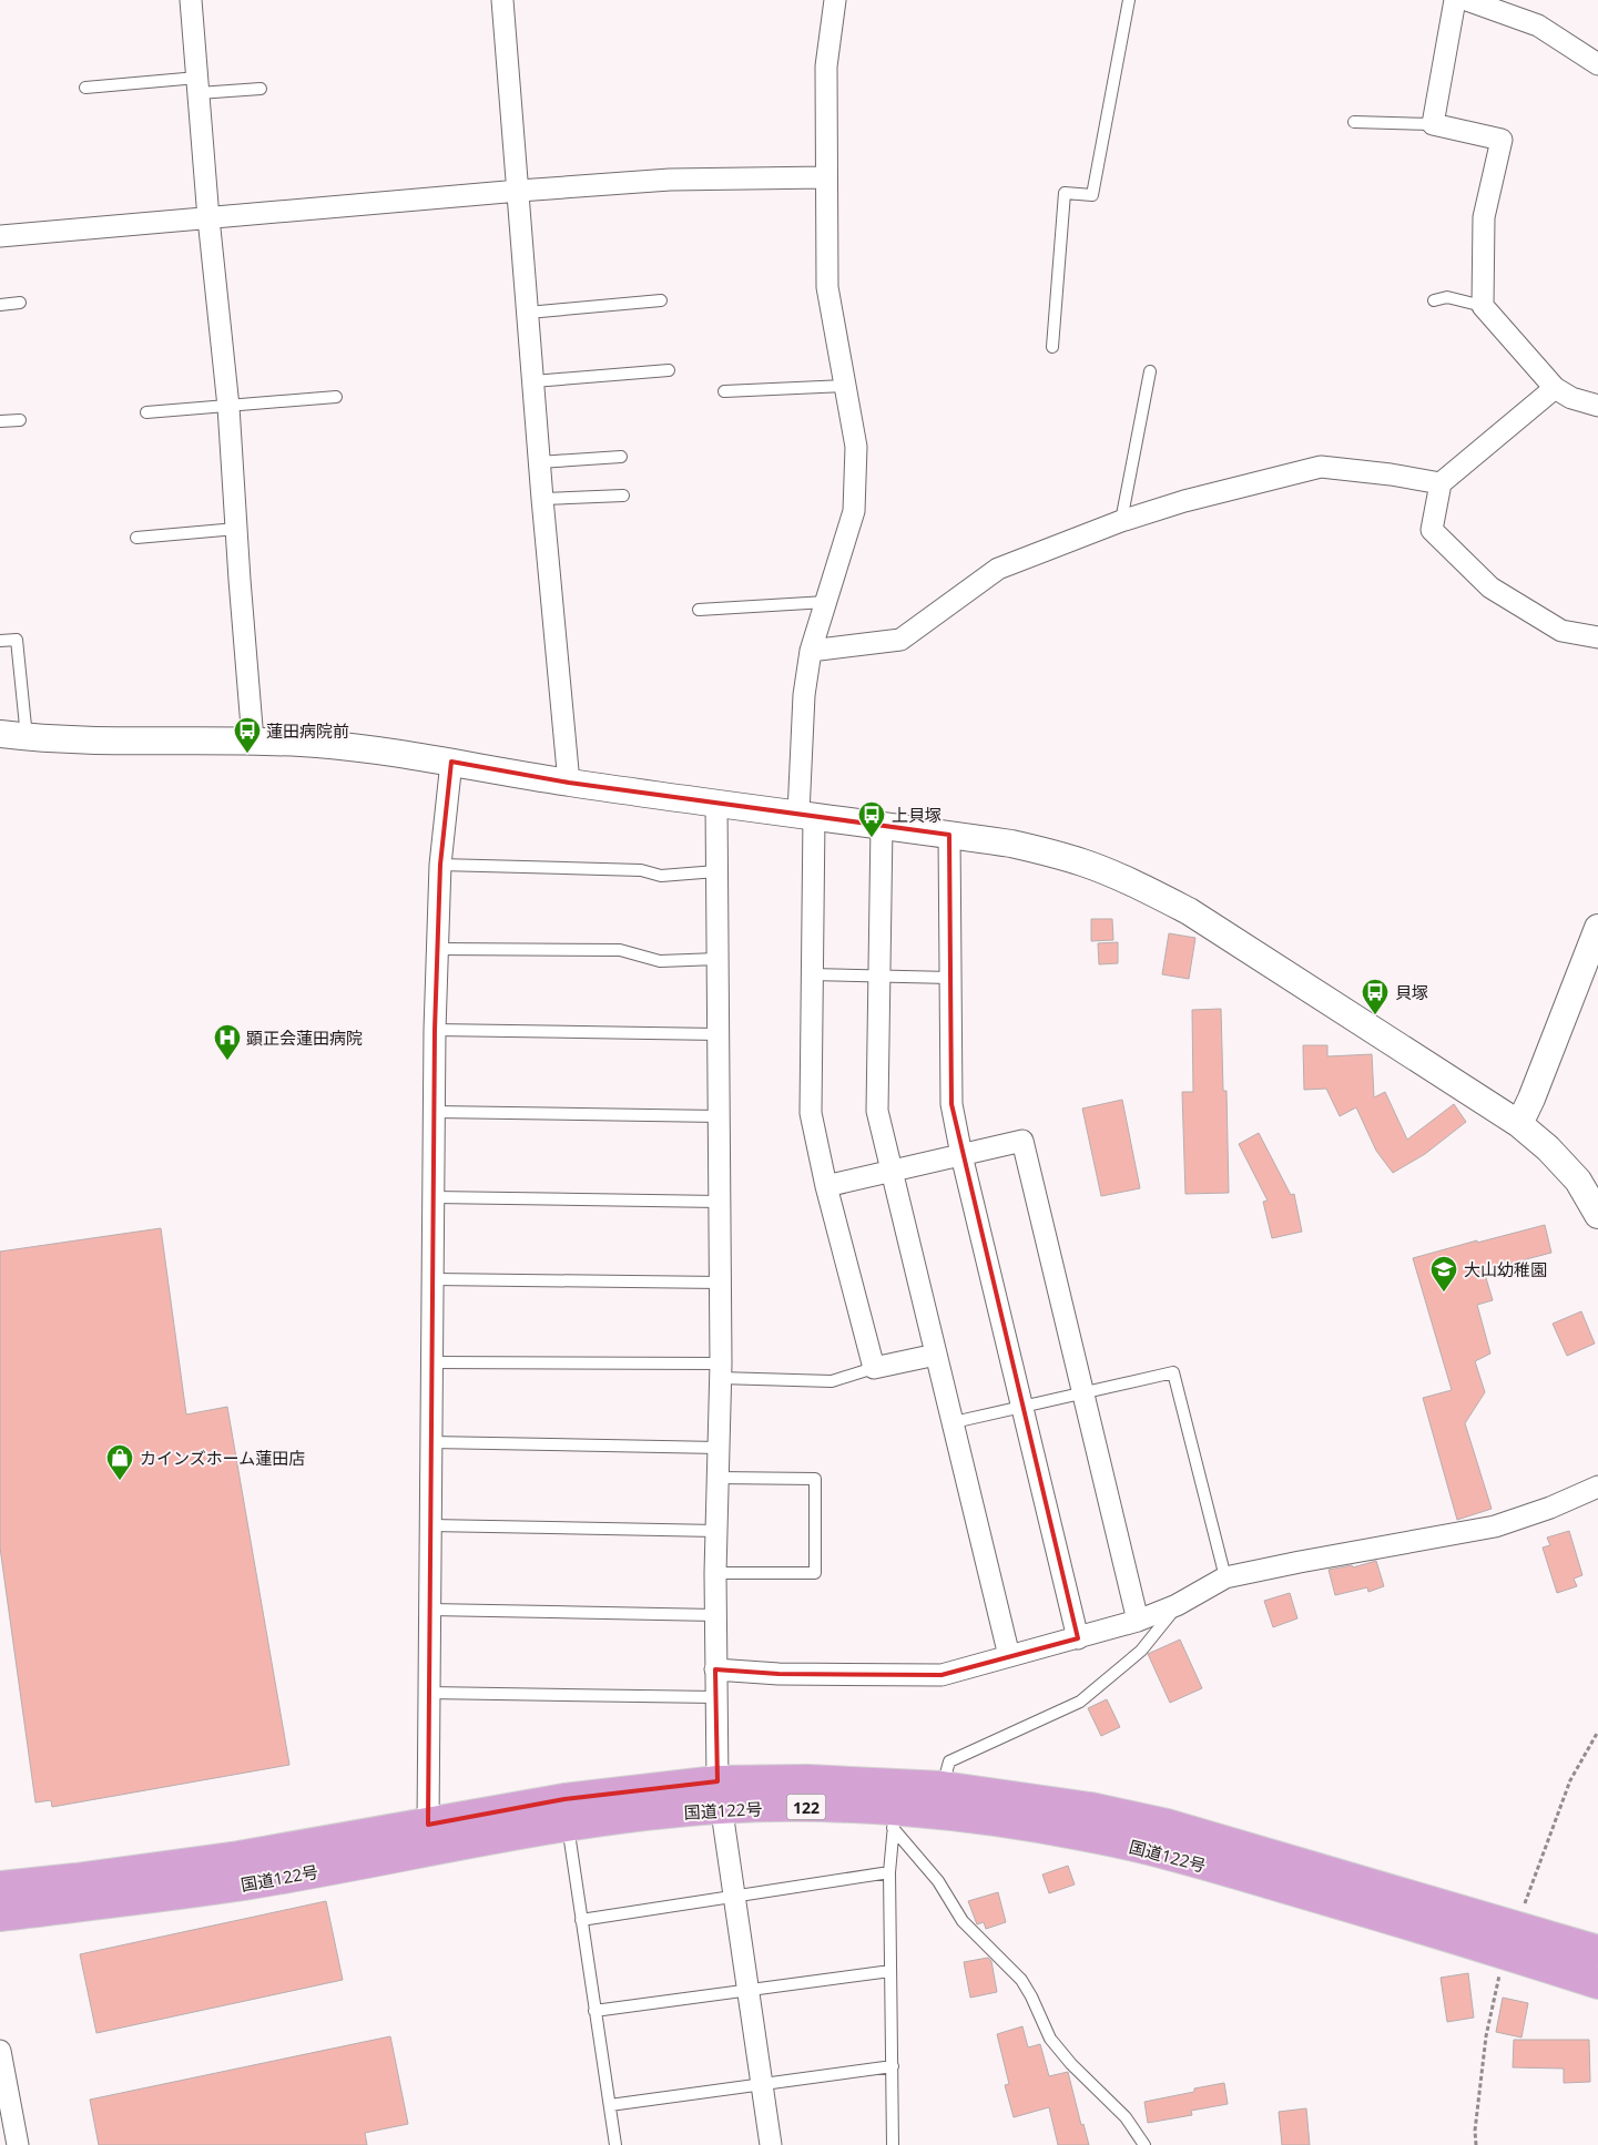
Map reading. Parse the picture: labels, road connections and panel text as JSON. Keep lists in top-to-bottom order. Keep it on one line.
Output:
{"streets":{"highway":["122","国道122号"]},"places":{"bus stop":["蓮田病院前","上貝塚","貝塚"],"hospital":["顕正会蓮田病院"],"school or university":["大山幼稚園"],"shop":["カインズホーム蓮田店"]}}
